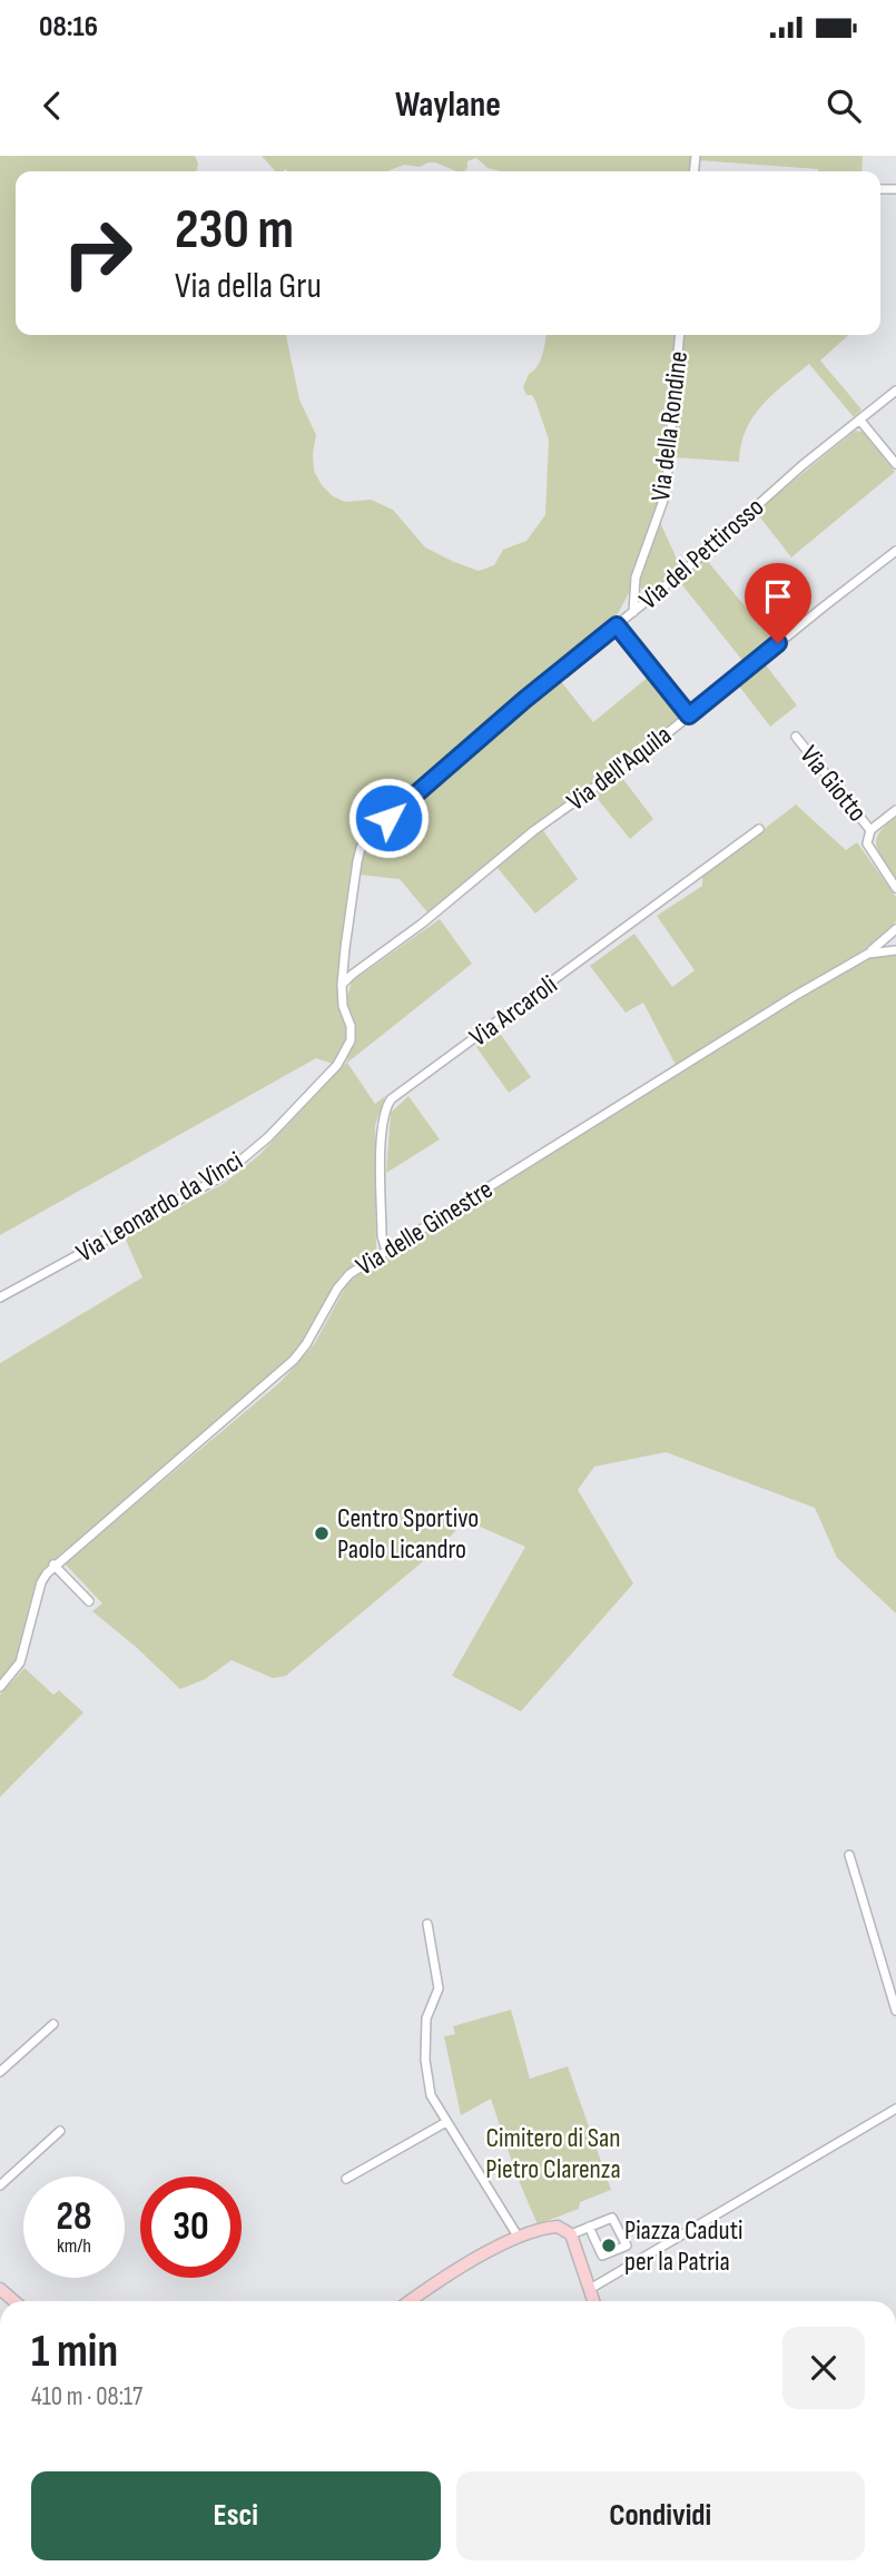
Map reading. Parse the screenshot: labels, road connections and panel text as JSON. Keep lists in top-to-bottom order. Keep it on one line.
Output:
{"streets":{"street":["Via della Rondine","Via del Pettirosso","Via dell'Aquila","Via Giotto","Via Arcaroli","Via Leonardo da Vinci","Via delle Ginestre"]},"crossings":[["Via della Rondine","Via del Pettirosso"],["Via del Pettirosso","Via dell'Aquila"],["Via del Pettirosso","Via Leonardo da Vinci"],["Via Arcaroli","Via delle Ginestre"]],"parks":["Cimitero di San Pietro Clarenza"],"places":["Centro Sportivo Paolo Licandro","Piazza Caduti per la Patria"],"page":{"status":"08:16","header":"Waylane","turn":["230 m","Via della Gru"],"speed":"28 km/h","limit":"30","heading":["1 min","410 m · 08:17"],"buttons":["Esci","Condividi"]}}
